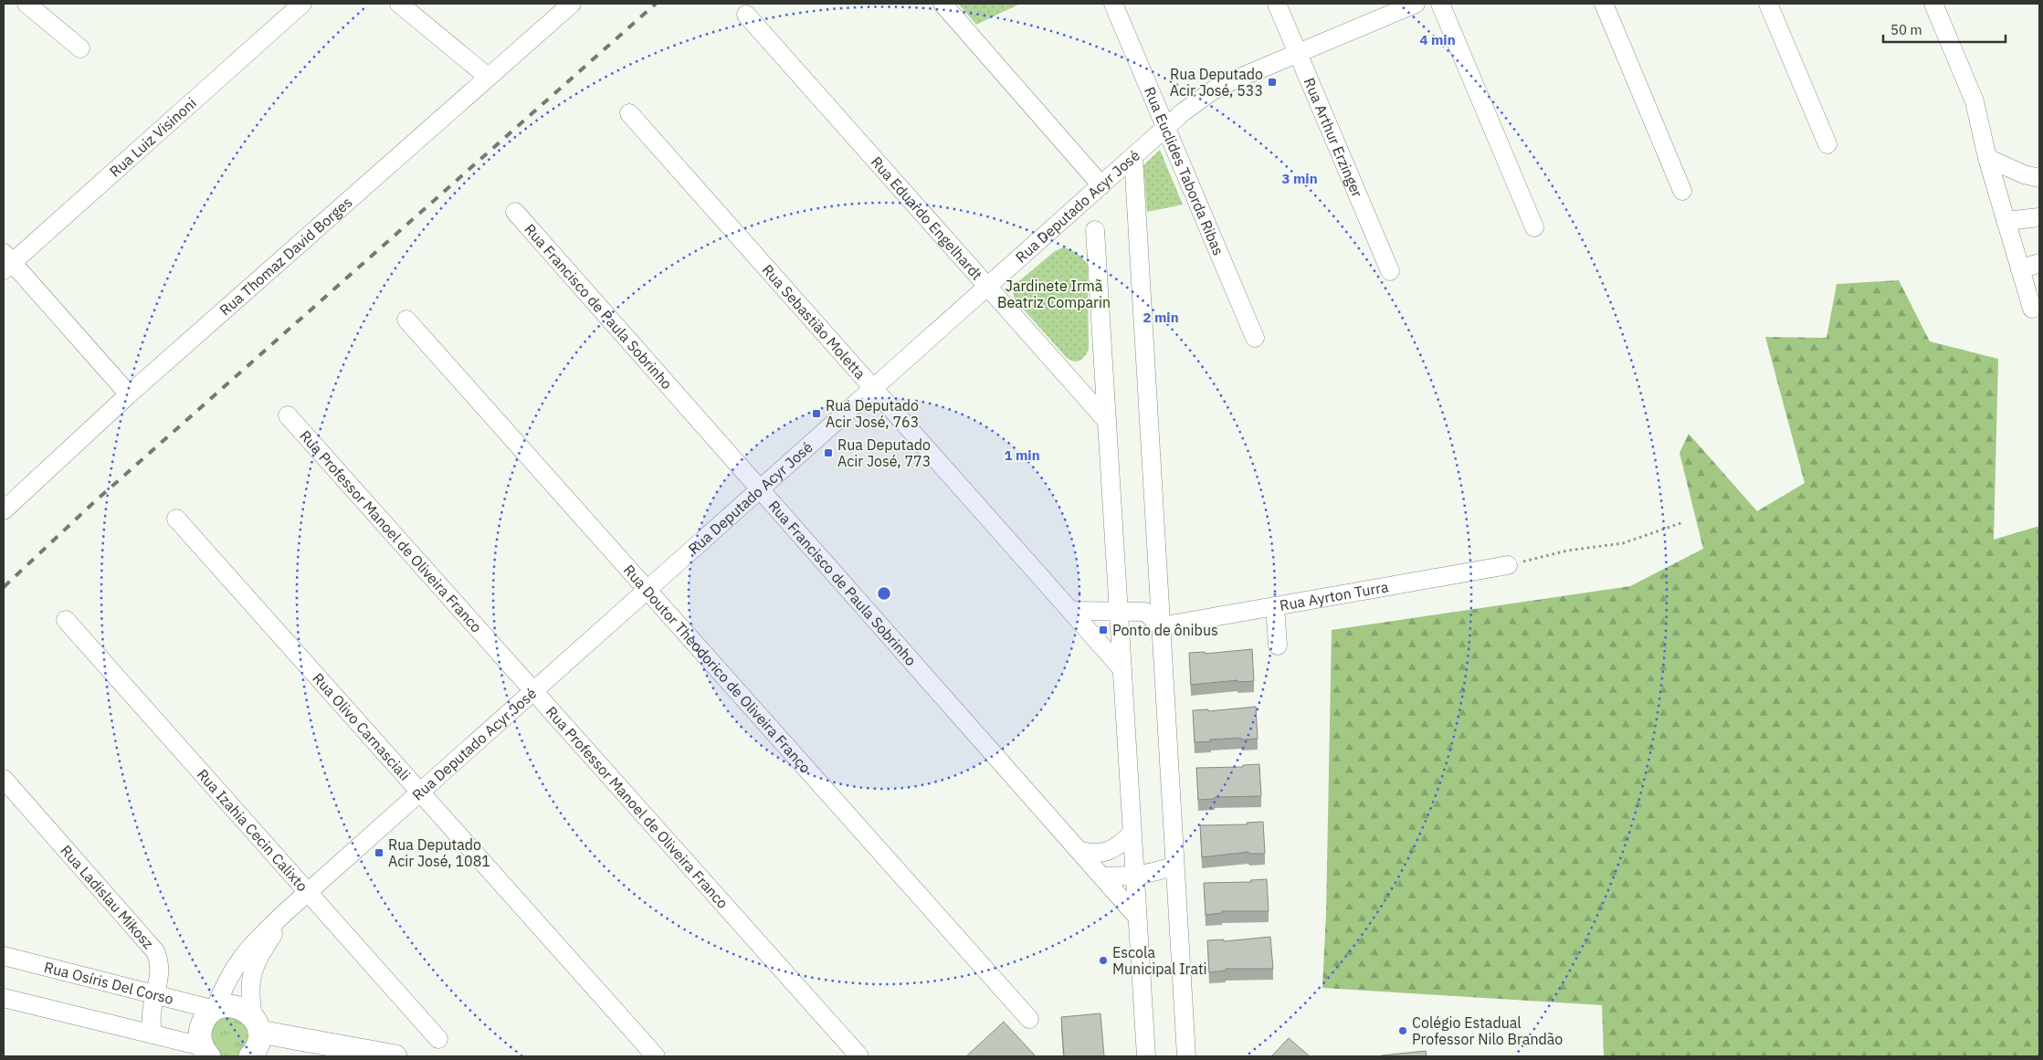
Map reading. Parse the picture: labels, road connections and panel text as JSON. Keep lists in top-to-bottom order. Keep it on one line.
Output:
{"streets":{"street":["Rua Luiz Visinoni","Rua Arthur Erzinger","Rua Euclides Taborda Ribas","Rua Deputado Acyr José","Rua Eduardo Engelhardt","Rua Thomaz David Borges","Rua Francisco de Paula Sobrinho","Rua Sebastião Moletta","Rua Professor Manoel de Oliveira Franco","Rua Ayrton Turra","Rua Doutor Theodorico de Oliveira Franco","Rua Olivo Carnasciali","Rua Izahia Cecin Calixto","Rua Ladislau Mikosz","Rua Osíris Del Corso"]},"crossings":[["Rua Arthur Erzinger","Rua Deputado Acyr José"],["Rua Euclides Taborda Ribas","Rua Deputado Acyr José"],["Rua Deputado Acyr José","Rua Eduardo Engelhardt"],["Rua Deputado Acyr José","Rua Francisco de Paula Sobrinho"],["Rua Deputado Acyr José","Rua Sebastião Moletta"],["Rua Deputado Acyr José","Rua Professor Manoel de Oliveira Franco"],["Rua Deputado Acyr José","Rua Doutor Theodorico de Oliveira Franco"],["Rua Deputado Acyr José","Rua Olivo Carnasciali"],["Rua Deputado Acyr José","Rua Izahia Cecin Calixto"],["Rua Deputado Acyr José","Rua Osíris Del Corso"],["Rua Ladislau Mikosz","Rua Osíris Del Corso"]],"parks":["Jardinete Irmã Beatriz Comparin"],"places":{"transit":["Rua Deputado Acir José, 533","Rua Deputado Acir José, 763","Rua Deputado Acir José, 773","Ponto de ônibus","Rua Deputado Acir José, 1081"],"other":["Escola Municipal Irati","Colégio Estadual Professor Nilo Brandão"]},"scale_bar":"50 m","rings":["4 min","3 min","2 min","1 min"]}
